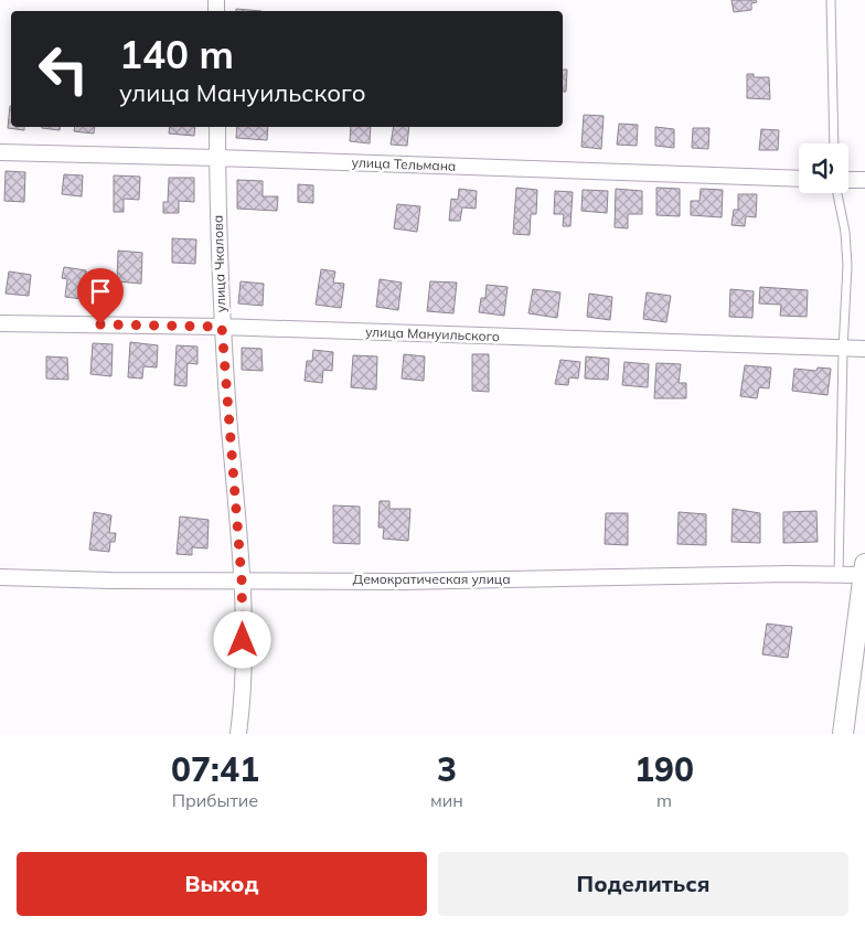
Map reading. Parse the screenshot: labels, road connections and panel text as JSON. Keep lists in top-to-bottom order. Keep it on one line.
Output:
{"streets":{"street":["улица Тельмана","улица Чкалова","улица Мануильского","Демократическая улица"]},"crossings":[["улица Тельмана","улица Чкалова"],["улица Чкалова","улица Мануильского"],["улица Чкалова","Демократическая улица"]],"page":{"turn":["140 m","улица Мануильского"],"eta":["07:41","Прибытие","3","мин","190","m"],"buttons":["Выход","Поделиться"]}}
